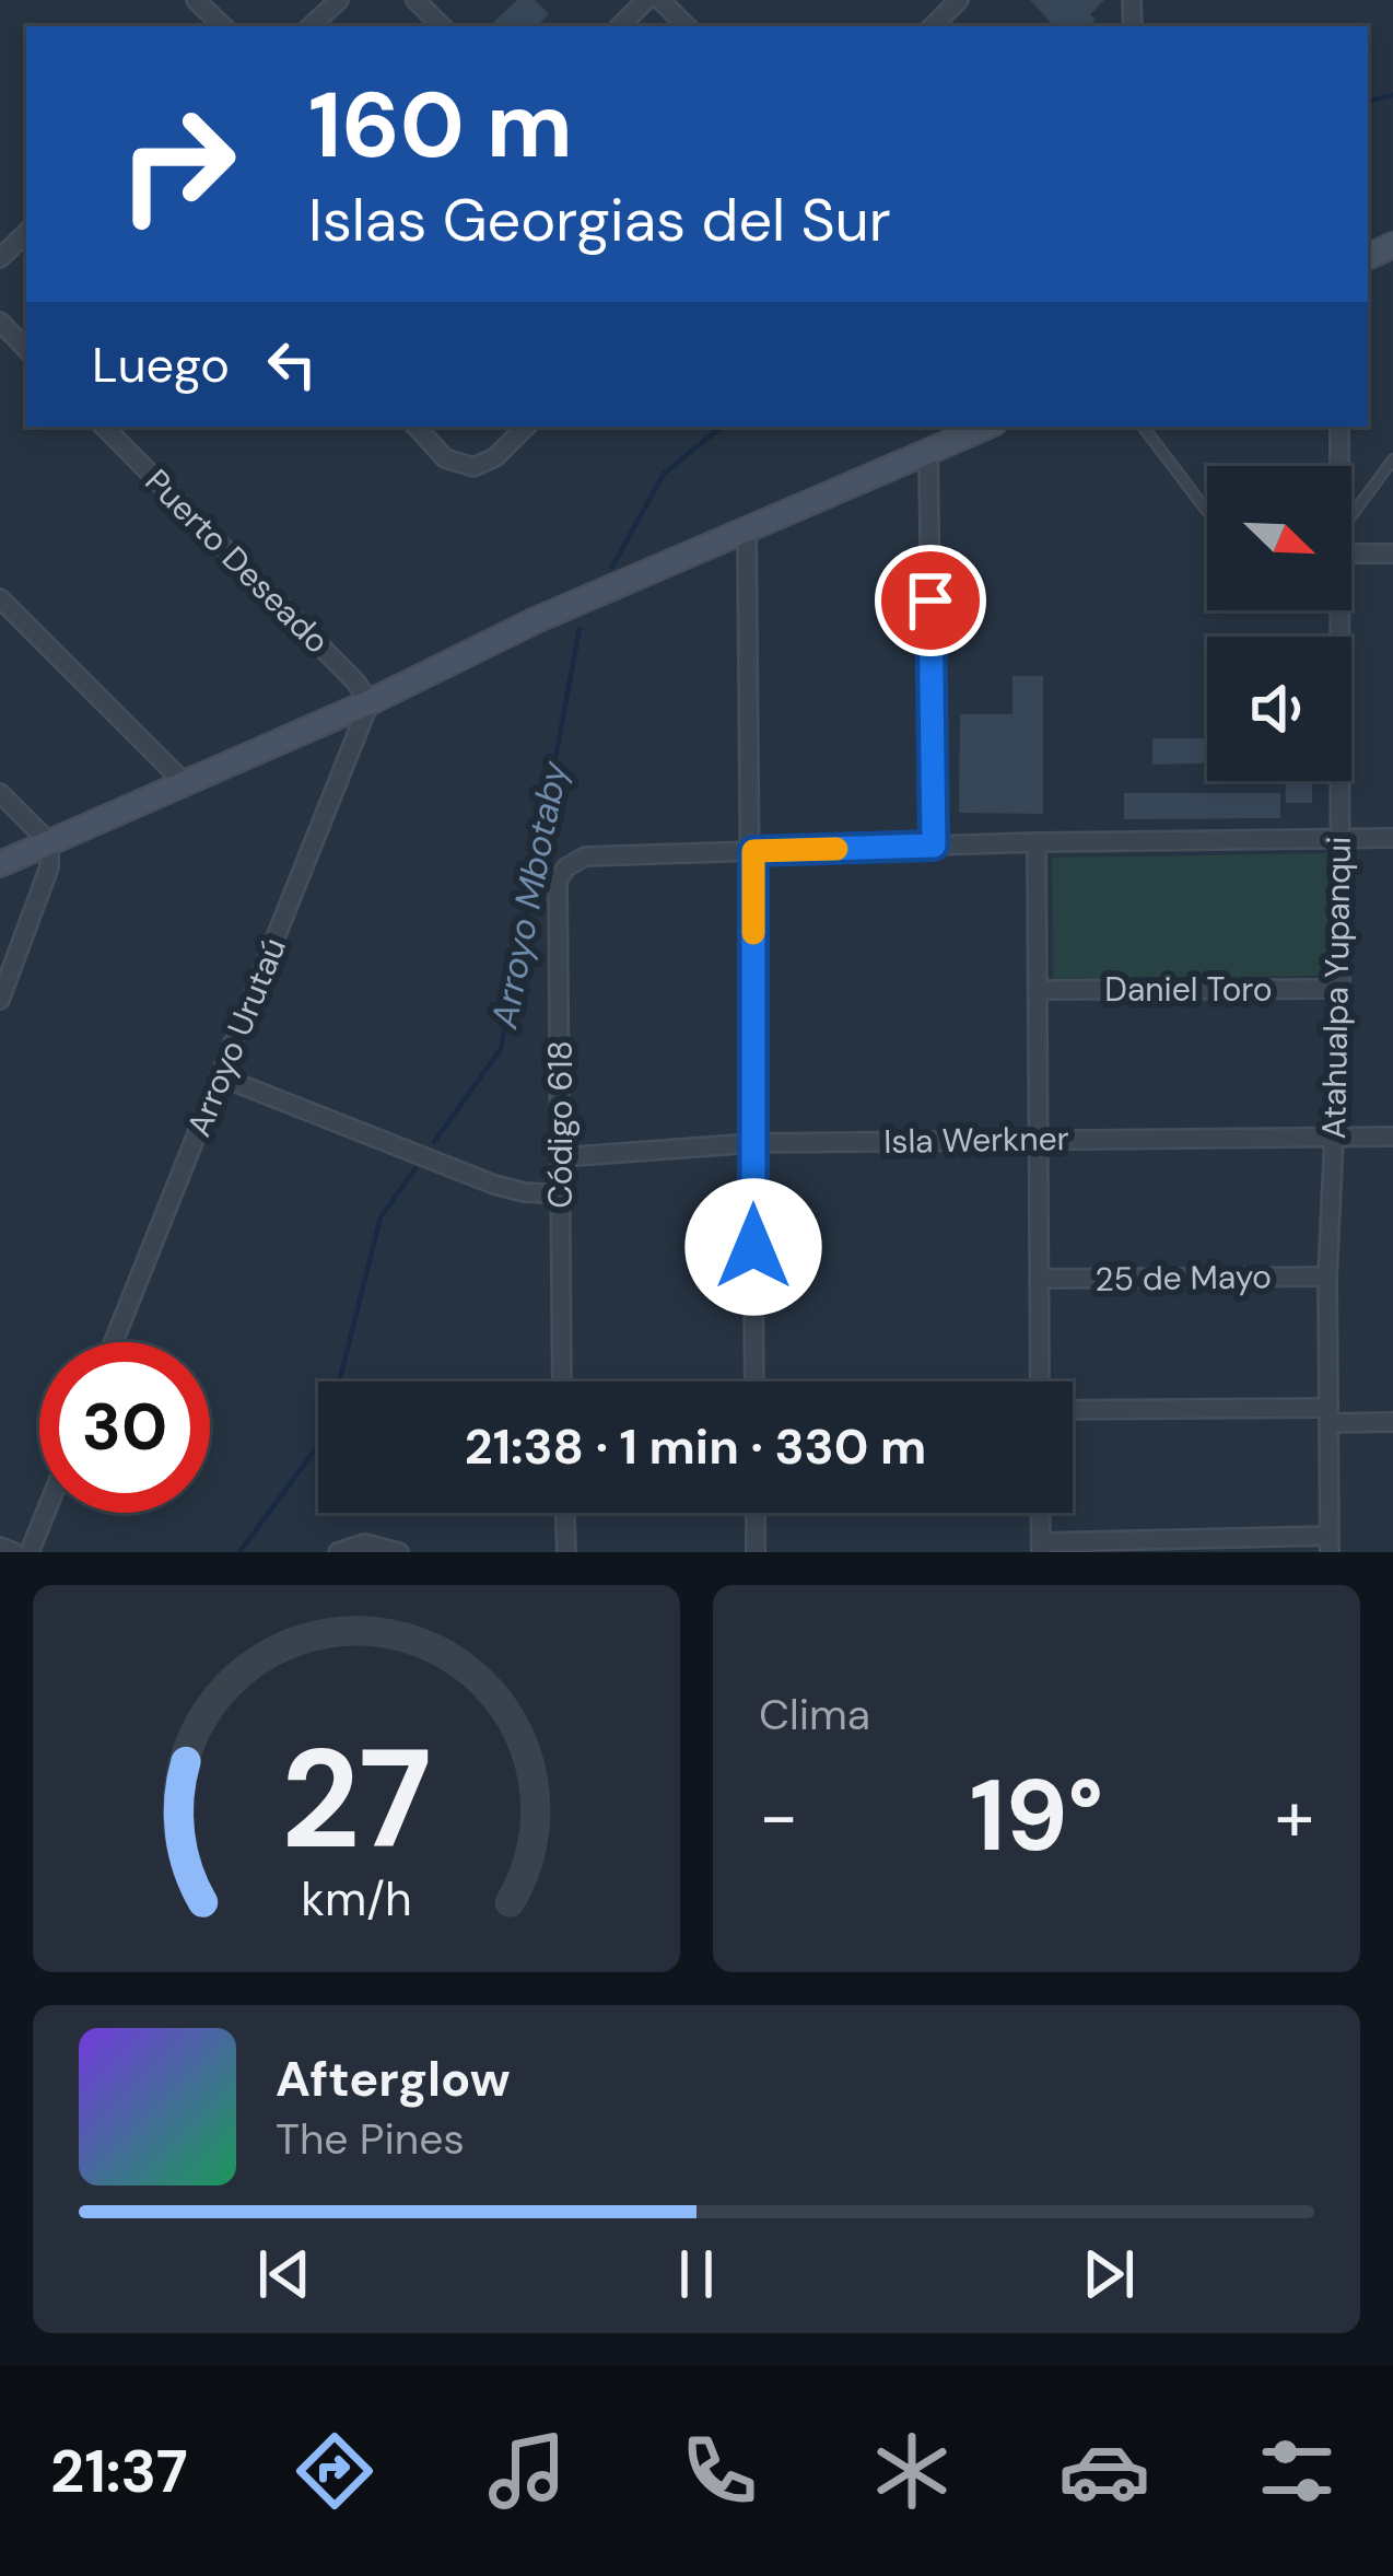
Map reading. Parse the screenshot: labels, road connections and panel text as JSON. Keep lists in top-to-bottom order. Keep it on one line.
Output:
{"streets":{"street":["Puerto Deseado","Atahualpa Yupanqui","Daniel Toro","Arroyo Urutaú","Código 618","Isla Werkner","25 de Mayo"]},"crossings":[["Puerto Deseado","Arroyo Urutaú"],["Atahualpa Yupanqui","Daniel Toro"],["Atahualpa Yupanqui","Isla Werkner"],["Atahualpa Yupanqui","25 de Mayo"],["Código 618","Isla Werkner"]],"water":["Arroyo Mbotaby"],"north":"bottom right","page":{"turn":["160 m","Islas Georgias del Sur"],"then":"Luego","limit":"30","trip":"21:38 · 1 min · 330 m","tile":"Clima","heat":["−","19°","+"],"song":["Afterglow","The Pines"],"tabs":"21:37","gauge":["27","km/h"]}}
